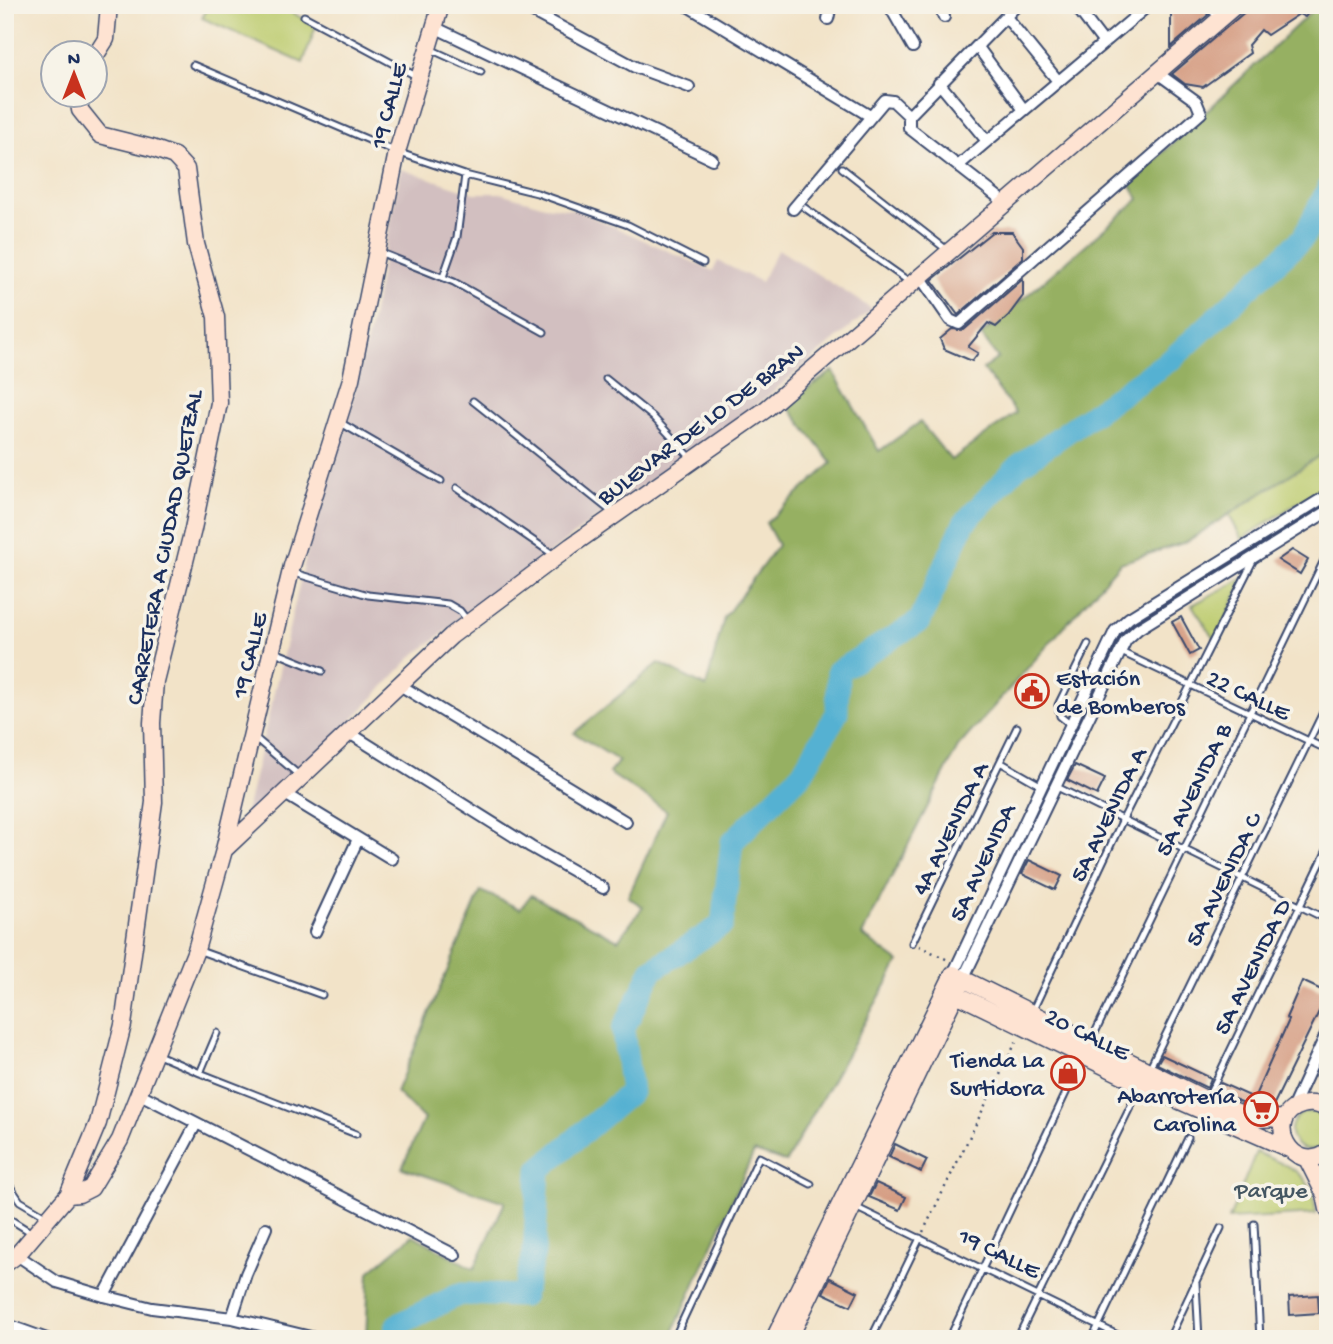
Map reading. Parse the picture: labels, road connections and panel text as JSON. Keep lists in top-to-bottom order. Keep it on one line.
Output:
{"streets":{"street":["19 CALLE","BULEVAR DE LO DE BRAN","CARRETERA A CIUDAD QUETZAL","5A AVENIDA","20 CALLE"],"lane":["22 CALLE","5A AVENIDA B","5A AVENIDA A","4A AVENIDA A","5A AVENIDA C","5A AVENIDA D"]},"crossings":[["19 CALLE","BULEVAR DE LO DE BRAN"],["19 CALLE","CARRETERA A CIUDAD QUETZAL"],["19 CALLE","5A AVENIDA B"],["19 CALLE","5A AVENIDA"],["19 CALLE","5A AVENIDA C"],["22 CALLE","5A AVENIDA B"],["22 CALLE","5A AVENIDA A"],["22 CALLE","5A AVENIDA"],["22 CALLE","5A AVENIDA C"],["5A AVENIDA B","20 CALLE"],["5A AVENIDA A","5A AVENIDA"],["5A AVENIDA A","20 CALLE"],["5A AVENIDA","20 CALLE"],["5A AVENIDA C","20 CALLE"],["5A AVENIDA D","20 CALLE"]],"parks":["Parque"],"places":{"public building":["Estación de Bomberos"],"shop":["Tienda La Surtidora"],"supermarket":["Abarrotería Carolina"]},"north":"top"}
